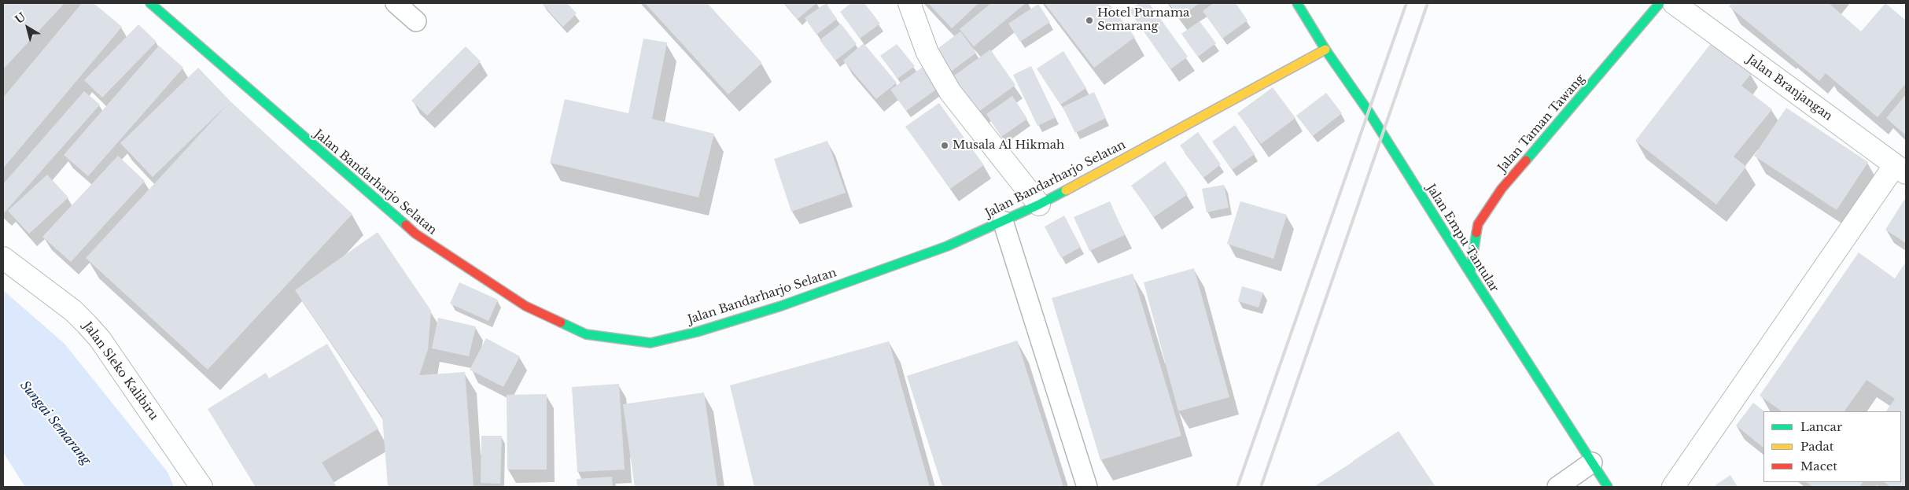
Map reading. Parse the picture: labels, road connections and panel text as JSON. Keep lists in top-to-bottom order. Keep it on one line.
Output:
{"streets":{"street":["Jalan Branjangan","Jalan Taman Tawang","Jalan Bandarharjo Selatan","Jalan Empu Tantular","Jalan Sleko Kalibiru"]},"crossings":[["Jalan Taman Tawang","Jalan Empu Tantular"],["Jalan Bandarharjo Selatan","Jalan Empu Tantular"]],"water":["Sungai Semarang"],"places":["Hotel Purnama Semarang","Musala Al Hikmah"],"legend":["Lancar","Padat","Macet"],"north":"top left"}
